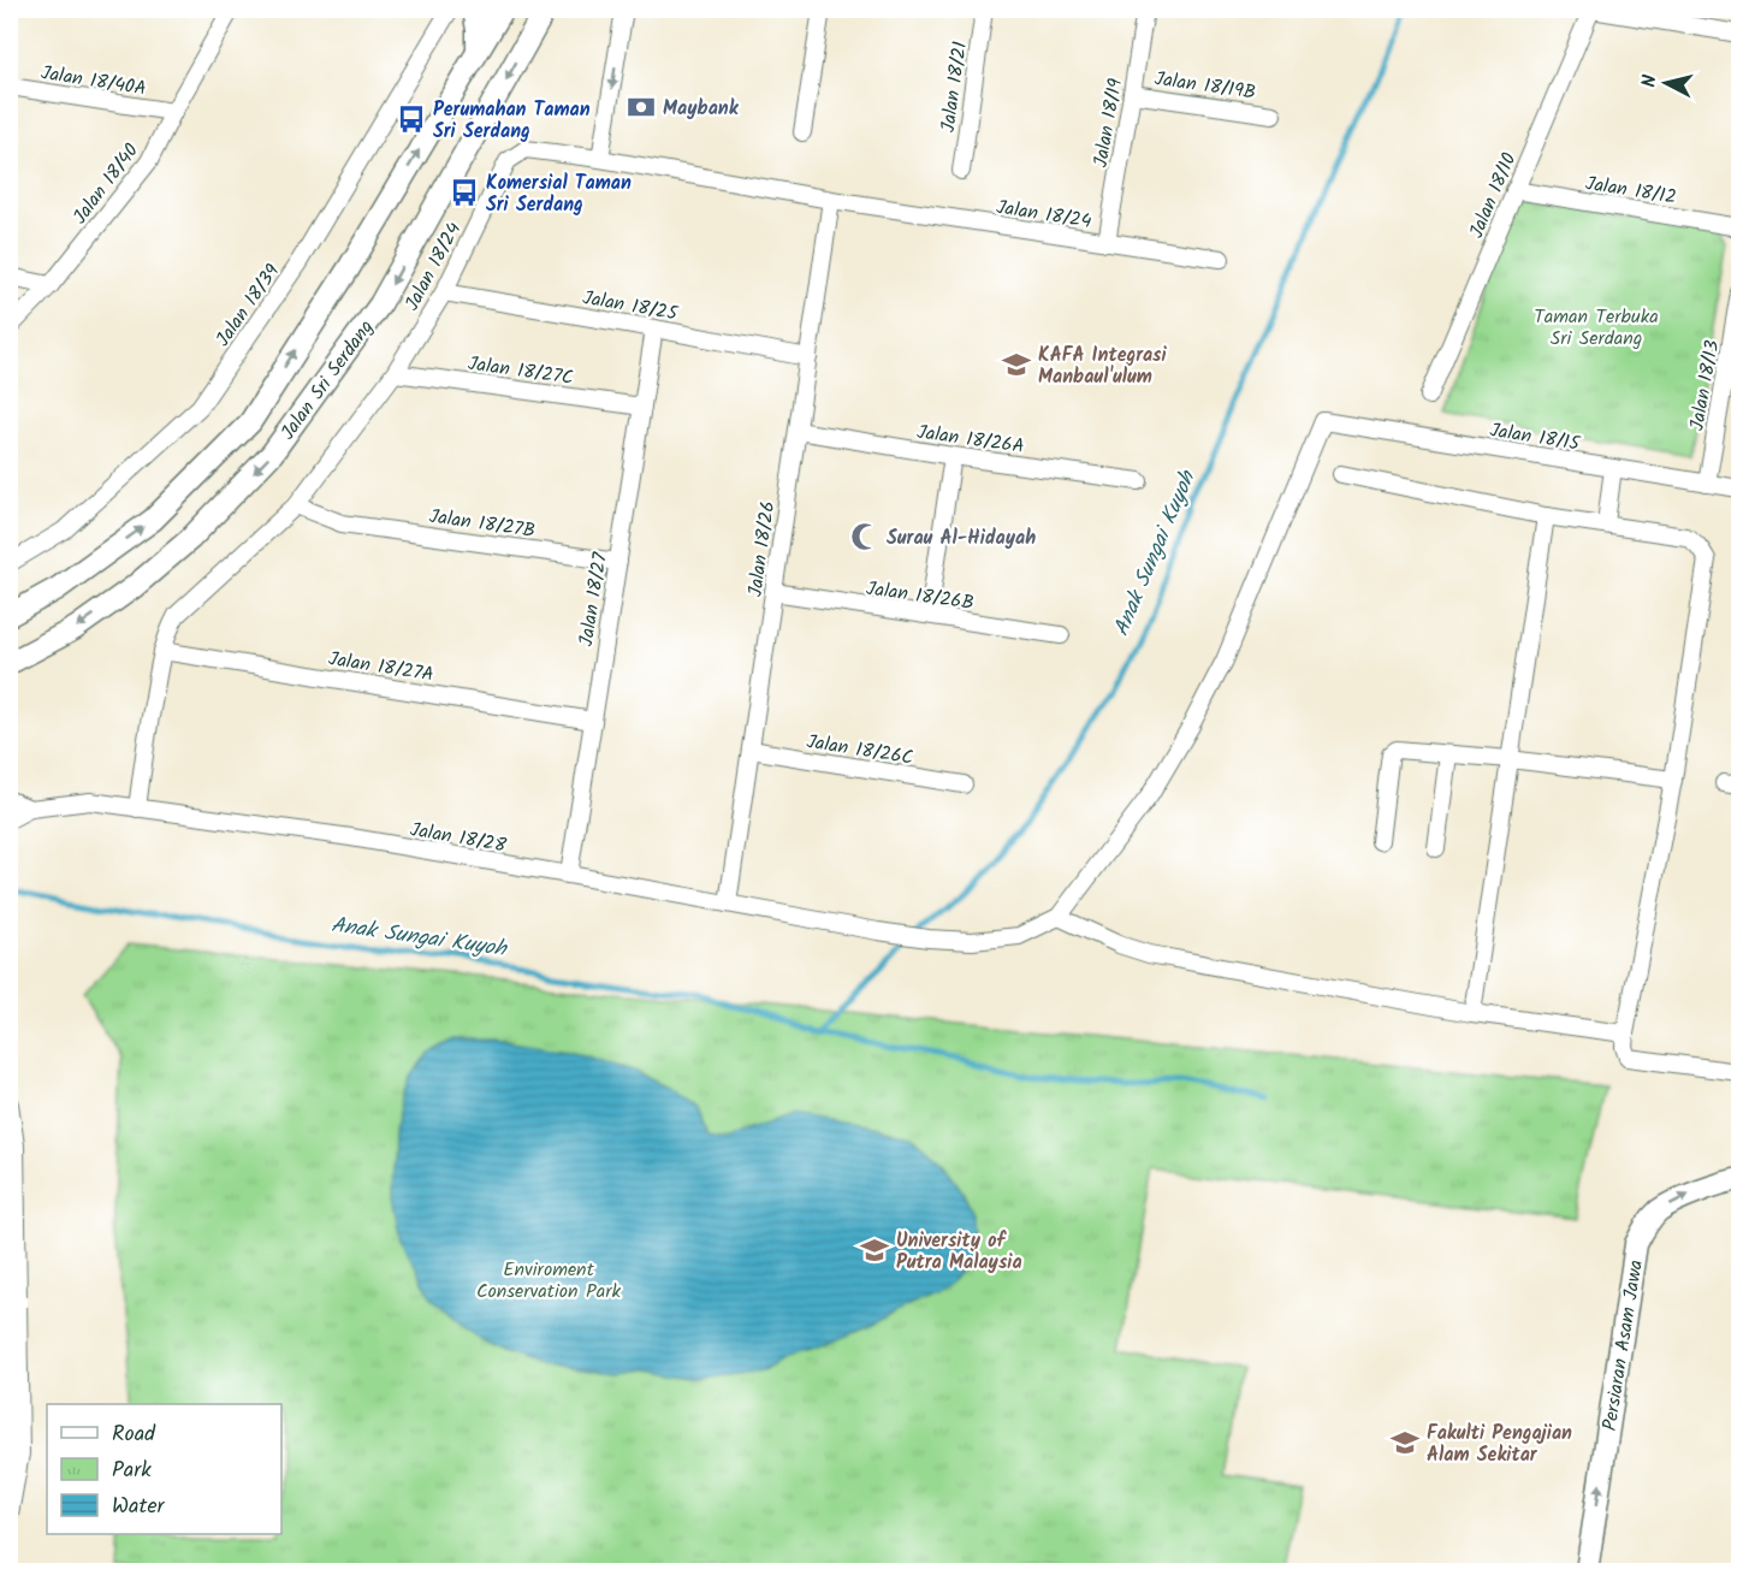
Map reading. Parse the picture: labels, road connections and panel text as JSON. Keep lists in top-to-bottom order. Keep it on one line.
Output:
{"streets":{"street":["Jalan 18/40A","Jalan 18/19B","Jalan 18/21","Jalan 18/19","Jalan 18/40","Jalan 18/12","Jalan 18/10","Jalan 18/24","Jalan 18/39","Jalan 18/25","Jalan 18/27C","Jalan Sri Serdang","Jalan 18/13","Jalan 18/15","Jalan 18/26A","Jalan 18/27B","Jalan 18/26","Jalan 18/26B","Jalan 18/27","Jalan 18/27A","Jalan 18/26C","Jalan 18/28","Persiaran Asam Jawa"]},"crossings":[["Jalan 18/40A","Jalan 18/40"],["Jalan 18/19B","Jalan 18/19"],["Jalan 18/19","Jalan 18/24"],["Jalan 18/12","Jalan 18/10"],["Jalan 18/24","Jalan 18/25"],["Jalan 18/24","Jalan 18/27C"],["Jalan 18/24","Jalan 18/27B"],["Jalan 18/24","Jalan 18/26"],["Jalan 18/24","Jalan 18/27A"],["Jalan 18/24","Jalan 18/28"],["Jalan 18/25","Jalan 18/26"],["Jalan 18/25","Jalan 18/27"],["Jalan 18/27C","Jalan 18/27"],["Jalan 18/13","Jalan 18/15"],["Jalan 18/15","Jalan 18/28"],["Jalan 18/26A","Jalan 18/26"],["Jalan 18/27B","Jalan 18/27"],["Jalan 18/26","Jalan 18/26B"],["Jalan 18/26","Jalan 18/26C"],["Jalan 18/26","Jalan 18/28"],["Jalan 18/27","Jalan 18/27A"],["Jalan 18/27","Jalan 18/28"]],"one_way":["Persiaran Asam Jawa"],"water":["Anak Sungai Kuyoh"],"parks":["Taman Terbuka Sri Serdang","Enviroment Conservation Park"],"places":{"bank":["Maybank"],"bus stop":["Perumahan Taman Sri Serdang","Komersial Taman Sri Serdang"],"school or university":["KAFA Integrasi Manbaul'ulum","University of Putra Malaysia","Fakulti Pengajian Alam Sekitar"],"mosque":["Surau Al-Hidayah"]},"legend":["Road","Park","Water"],"north":"left"}
